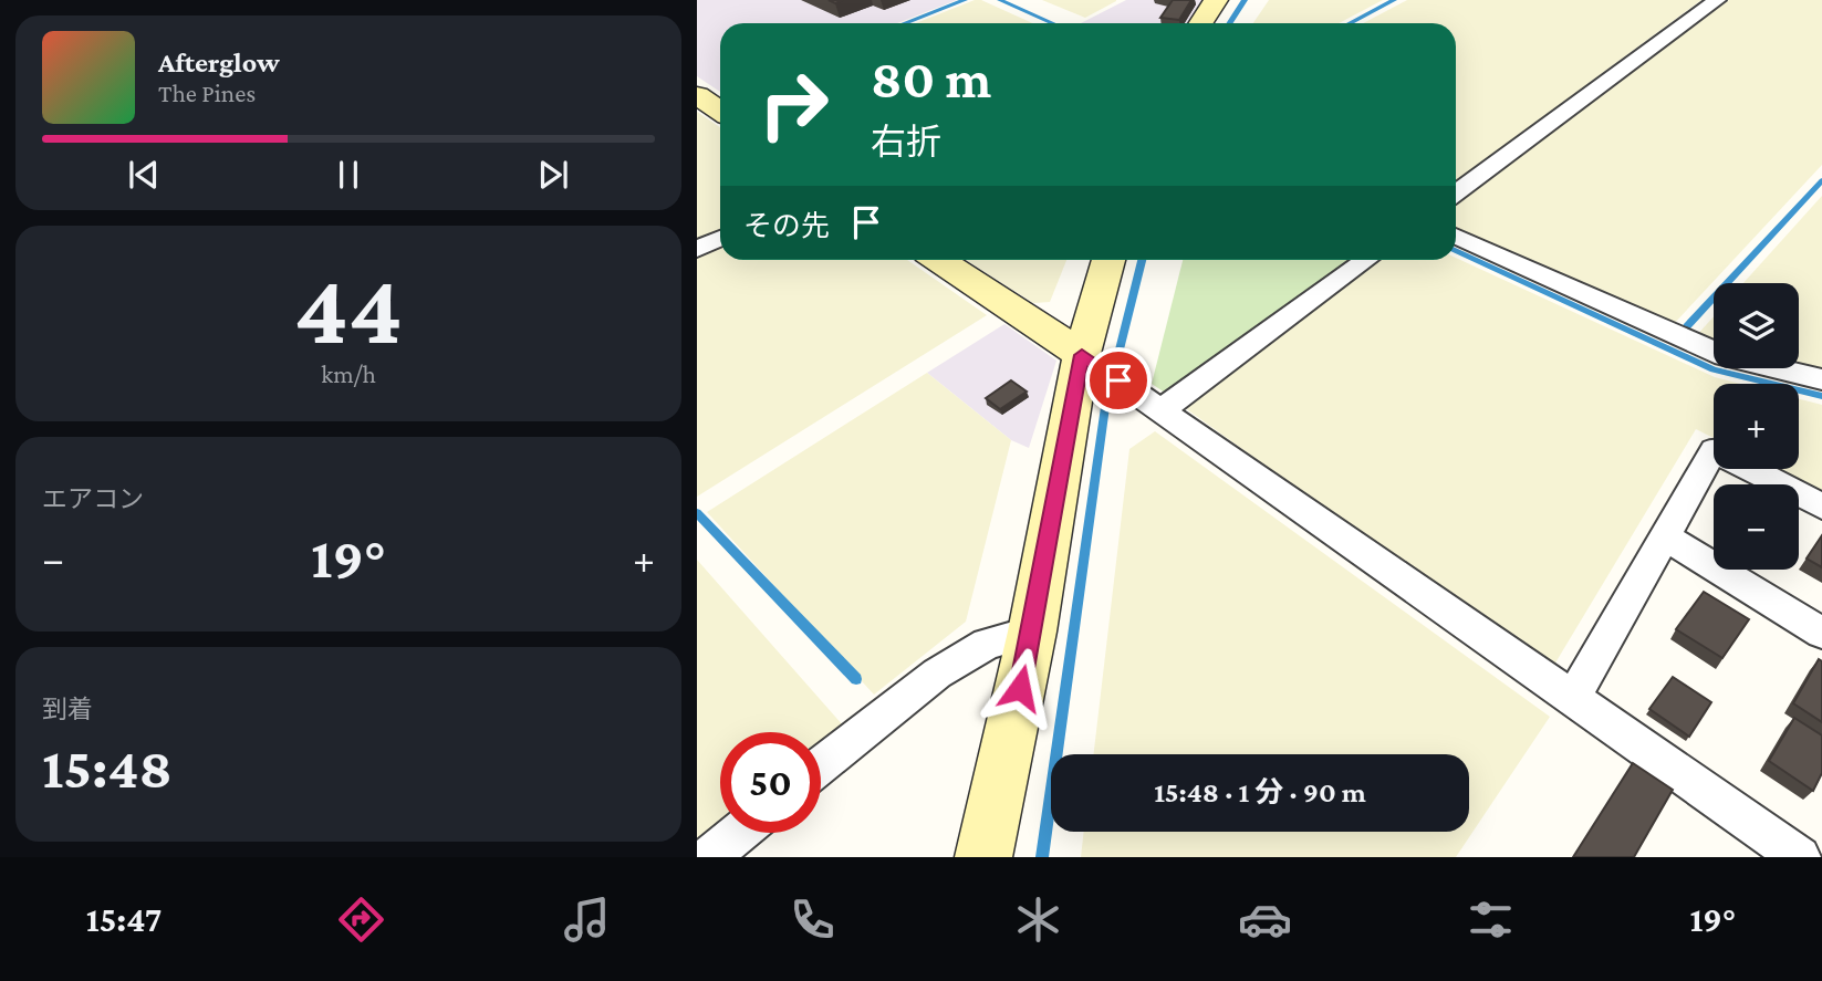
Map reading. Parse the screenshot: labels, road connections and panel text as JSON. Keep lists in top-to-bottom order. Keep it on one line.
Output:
{"page":{"turn":["80 m","右折"],"song":["Afterglow","The Pines"],"then":"その先","tile":[["44","km/h"],"エアコン",["到着","15:48"]],"map_buttons":["+","−"],"heat":["−","19°","+"],"limit":"50","trip":"15:48 · 1 分 · 90 m","tabs":["15:47","19°"]}}
